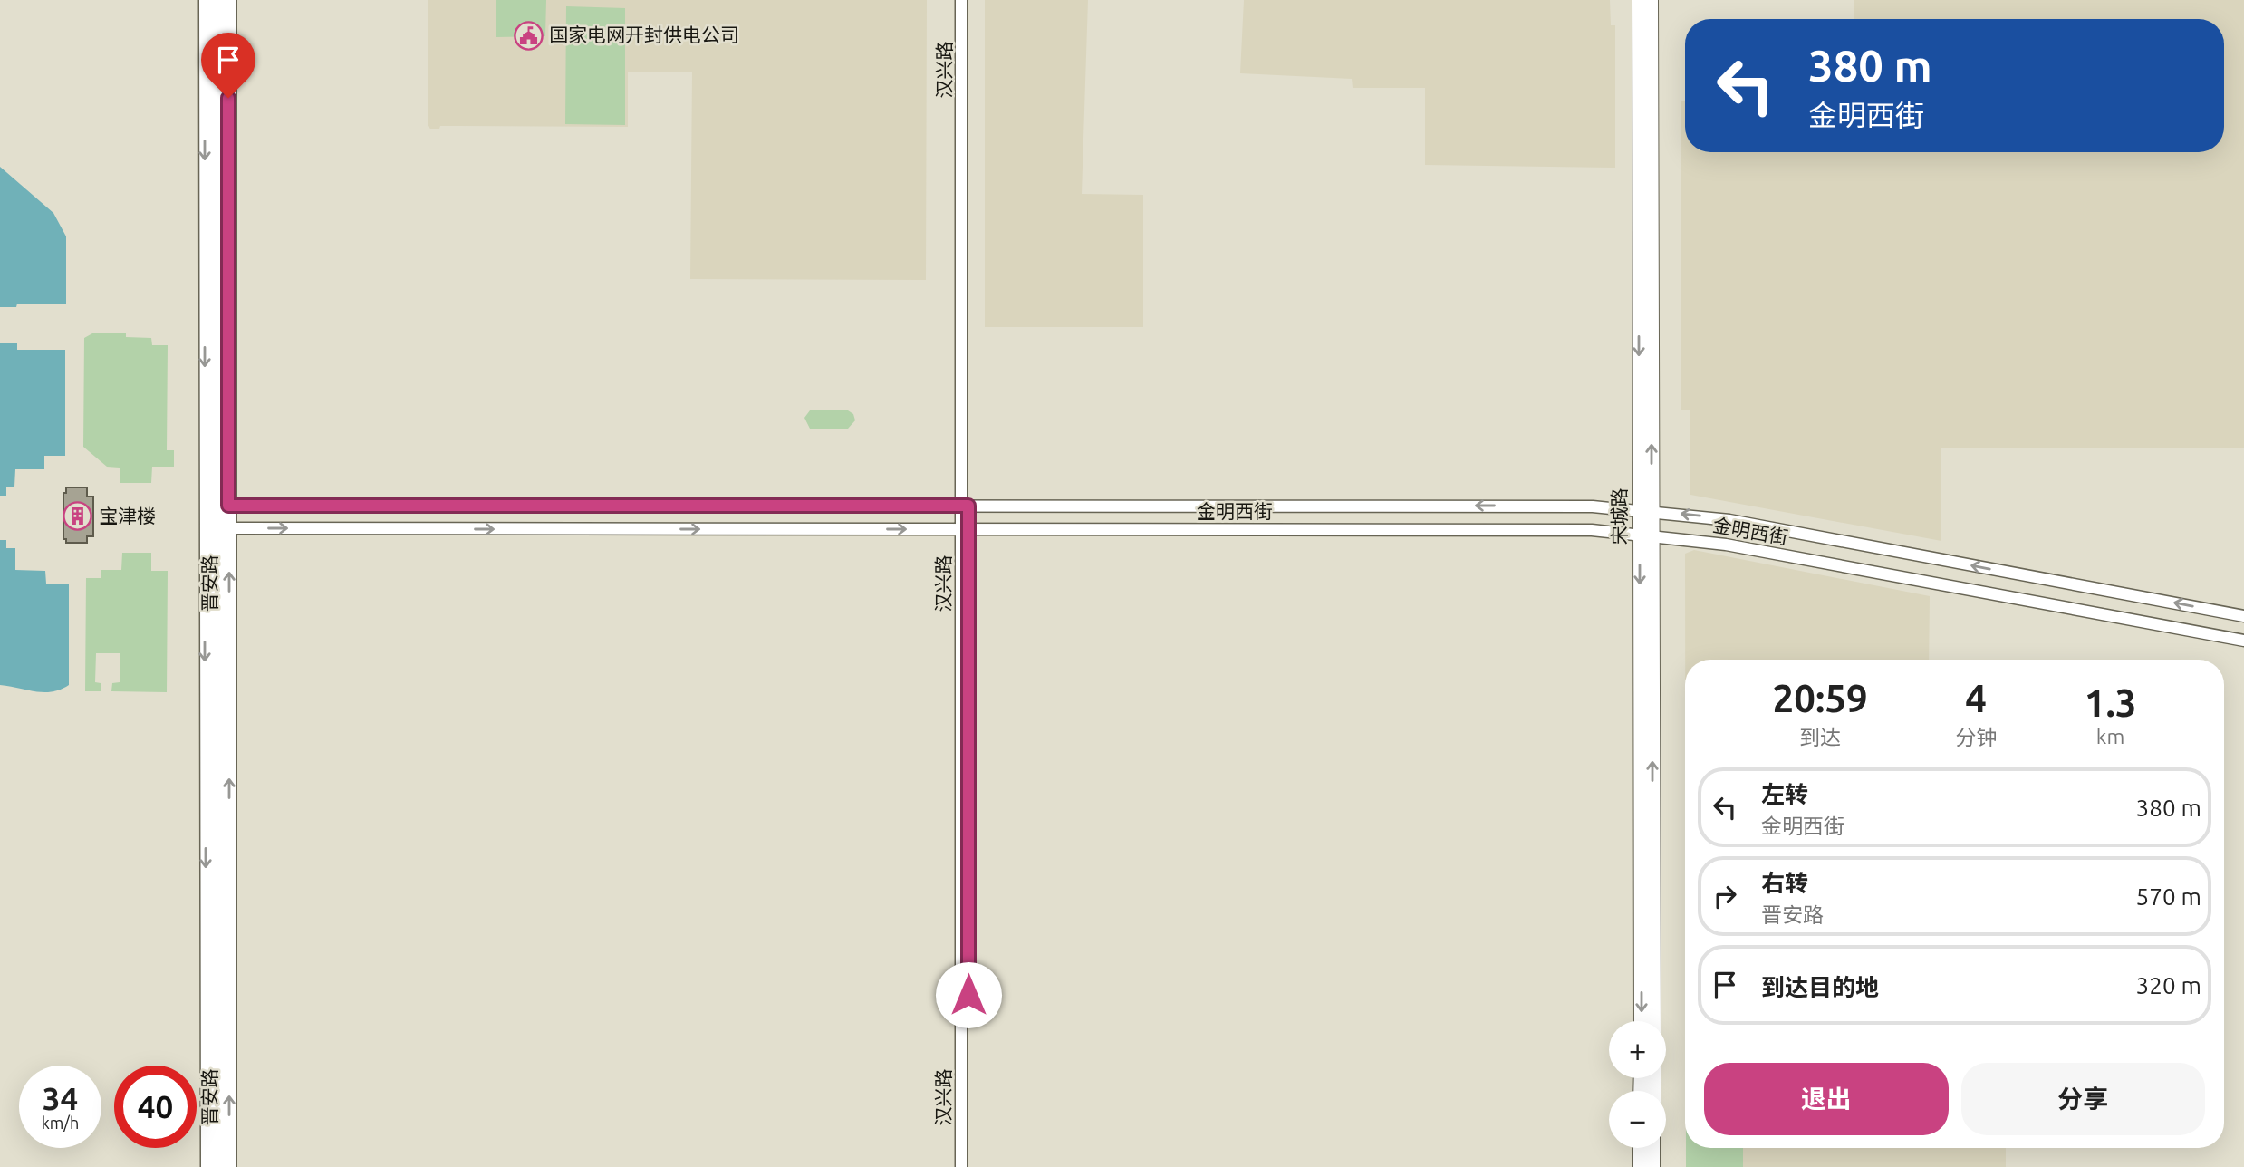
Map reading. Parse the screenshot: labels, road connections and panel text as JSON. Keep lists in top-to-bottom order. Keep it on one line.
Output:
{"streets":{"main road":["宋城路","晋安路"],"street":["汉兴路","金明西街"]},"crossings":[["汉兴路","金明西街"],["金明西街","宋城路"],["金明西街","晋安路"]],"places":{"public building":["国家电网开封供电公司"],"building":["宝津楼"]},"page":{"turn":["380 m","金明西街"],"eta":["20:59","到达","4","分钟","1.3","km"],"list":[{"name":"左转","note":"金明西街","value":"380 m"},{"name":"右转","note":"晋安路","value":"570 m"},{"name":"到达目的地","value":"320 m"}],"map_buttons":["+","−"],"buttons":["退出","分享"],"speed":"34 km/h","limit":"40"}}
